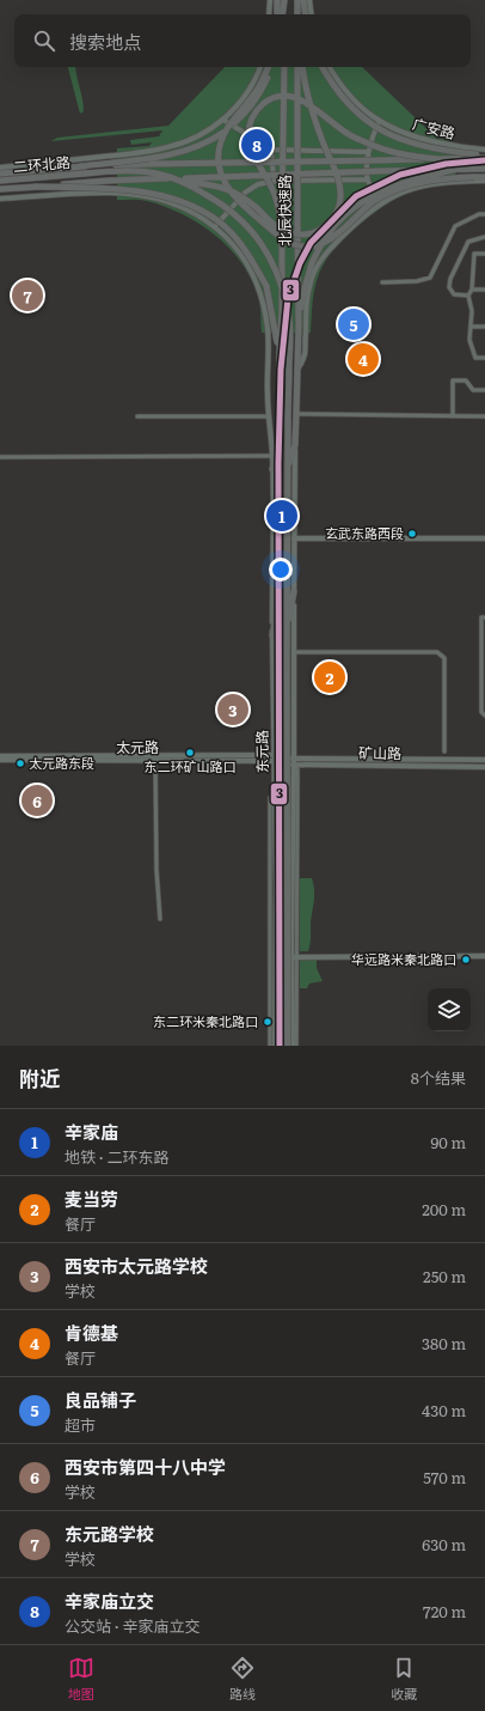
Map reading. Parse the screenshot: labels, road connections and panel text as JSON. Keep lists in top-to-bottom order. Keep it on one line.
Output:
{"streets":{"highway":["二环北路","北辰快速路"],"main road":["广安路","太元路","东元路","矿山路"]},"crossings":[["二环北路","北辰快速路"],["北辰快速路","东元路"],["太元路","东元路"],["太元路","矿山路"],["东元路","矿山路"]],"places":["玄武东路西段","东二环矿山路口","太元路东段","华远路米秦北路口","东二环米秦北路口"],"lines":["transit line 3"],"page":{"search":"搜索地点","pins":["8","7","5","4","1","2","3","6"],"heading":["附近","8个结果"],"list":[{"mark":"1","name":"辛家庙","note":"地铁 · 二环东路","value":"90 m"},{"mark":"2","name":"麦当劳","note":"餐厅","value":"200 m"},{"mark":"3","name":"西安市太元路学校","note":"学校","value":"250 m"},{"mark":"4","name":"肯德基","note":"餐厅","value":"380 m"},{"mark":"5","name":"良品铺子","note":"超市","value":"430 m"},{"mark":"6","name":"西安市第四十八中学","note":"学校","value":"570 m"},{"mark":"7","name":"东元路学校","note":"学校","value":"630 m"},{"mark":"8","name":"辛家庙立交","note":"公交站 · 辛家庙立交","value":"720 m"}],"nav":["地图","路线","收藏"]}}
